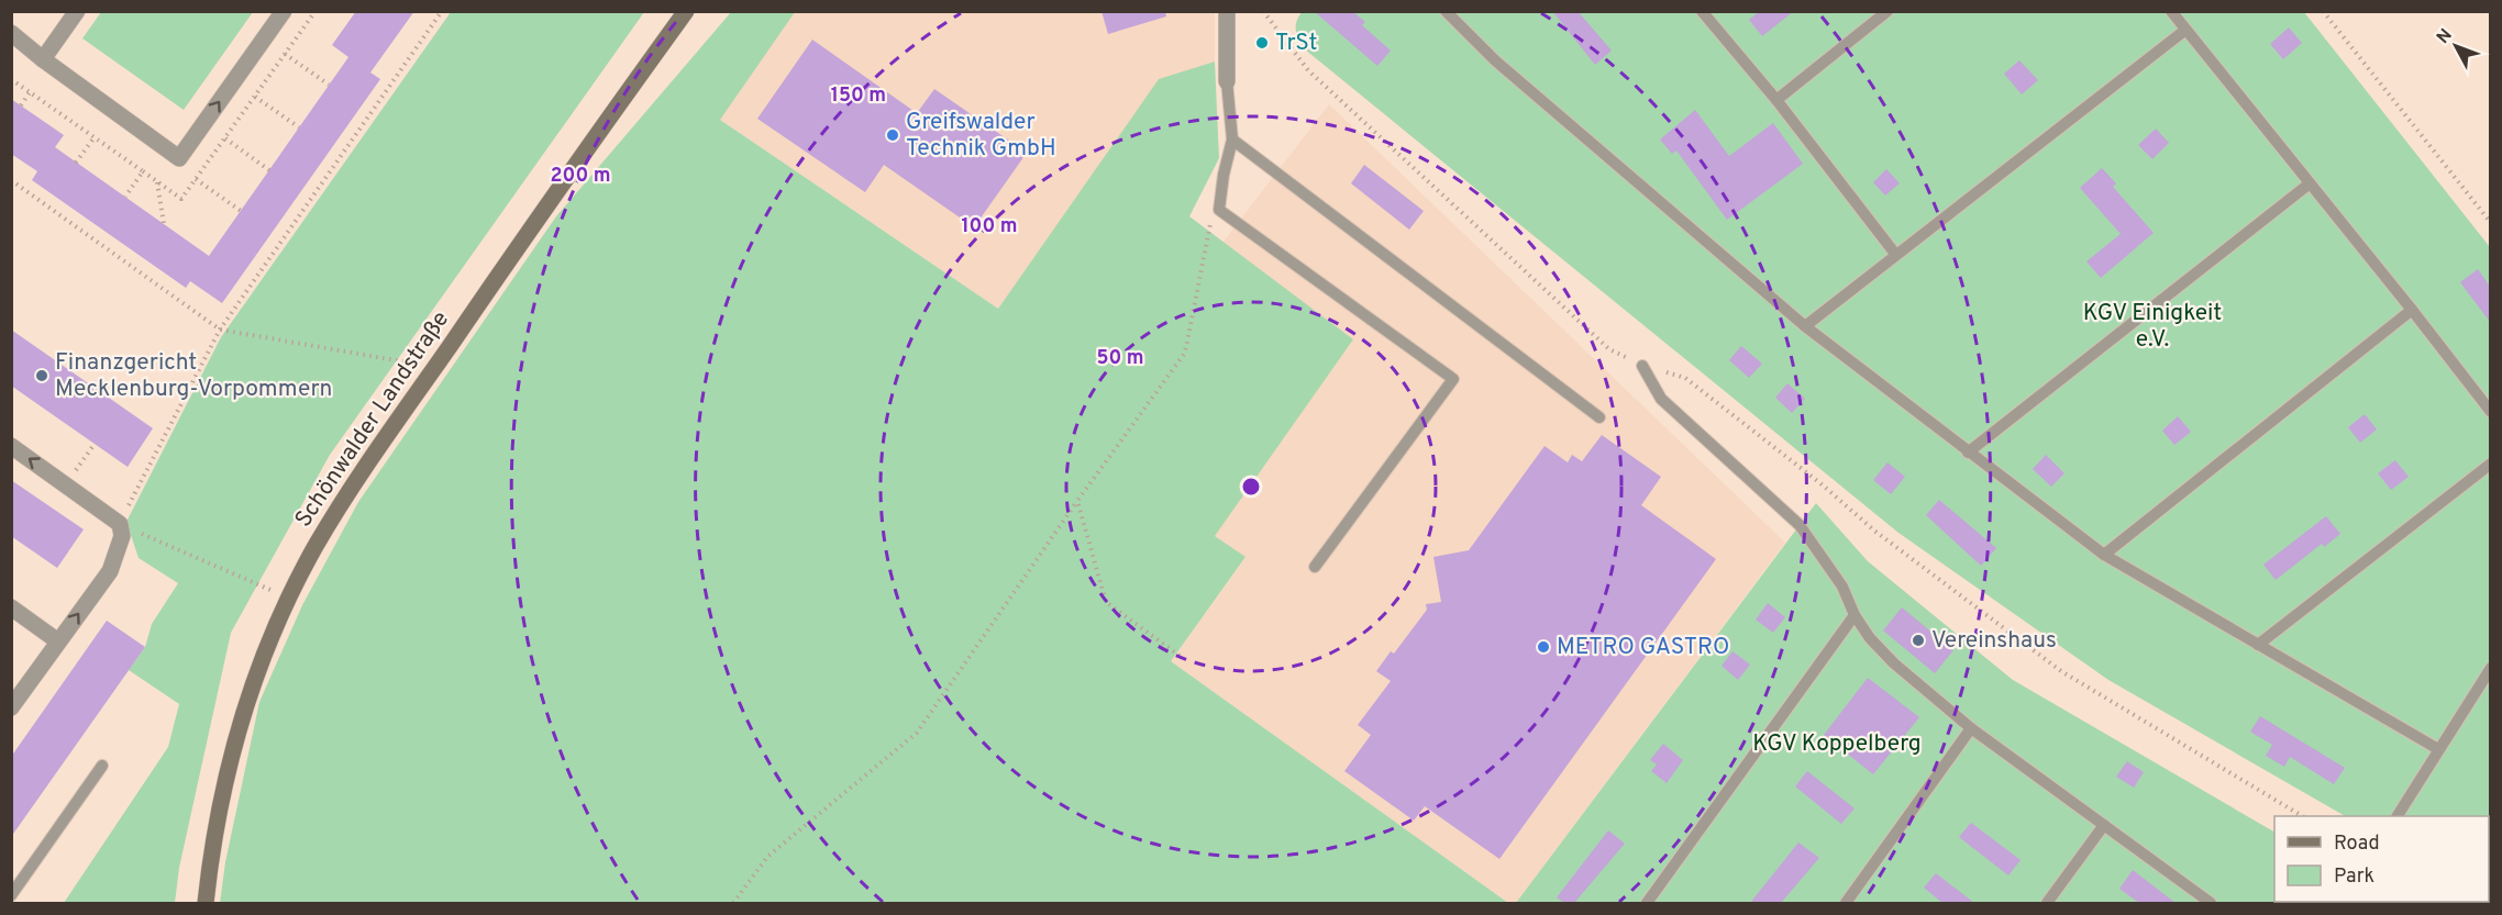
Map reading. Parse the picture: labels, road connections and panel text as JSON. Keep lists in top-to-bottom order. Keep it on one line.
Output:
{"streets":{"main road":["Schönwalder Landstraße"]},"parks":["KGV Einigkeit e.V.","KGV Koppelberg"],"places":["TrSt","Greifswalder Technik GmbH","Finanzgericht Mecklenburg-Vorpommern","Vereinshaus","METRO GASTRO"],"legend":["Road","Park"],"north":"top left","rings":["150 m","200 m","100 m","50 m"]}
